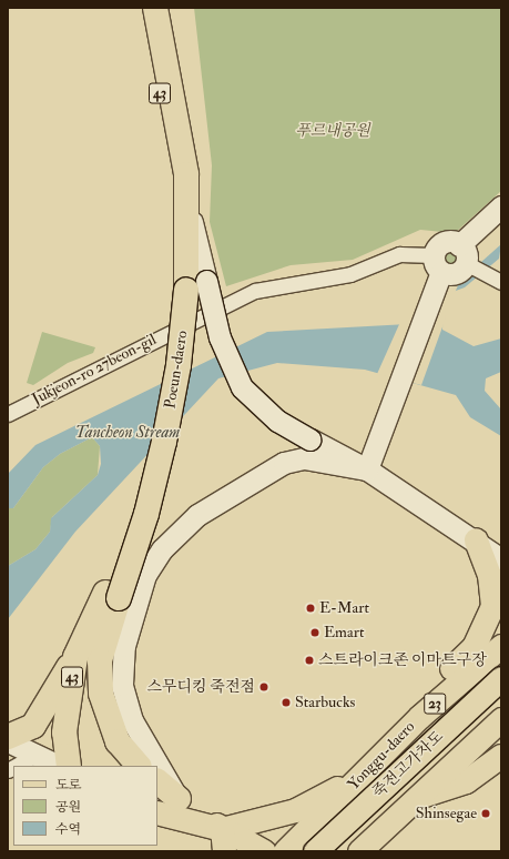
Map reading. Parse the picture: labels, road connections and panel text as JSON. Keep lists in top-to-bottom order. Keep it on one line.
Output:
{"streets":{"highway":["43","Poeun-daero"],"main road":["23","Yonggu-daero","죽전고가차도"],"street":["Jukjeon-ro 27beon-gil"]},"water":["Tancheon Stream"],"parks":["푸르내공원"],"places":["E-Mart","Emart","스트라이크존 이마트구장","스무디킹 죽전점","Starbucks","Shinsegae"],"legend":["도로","공원","수역"]}
